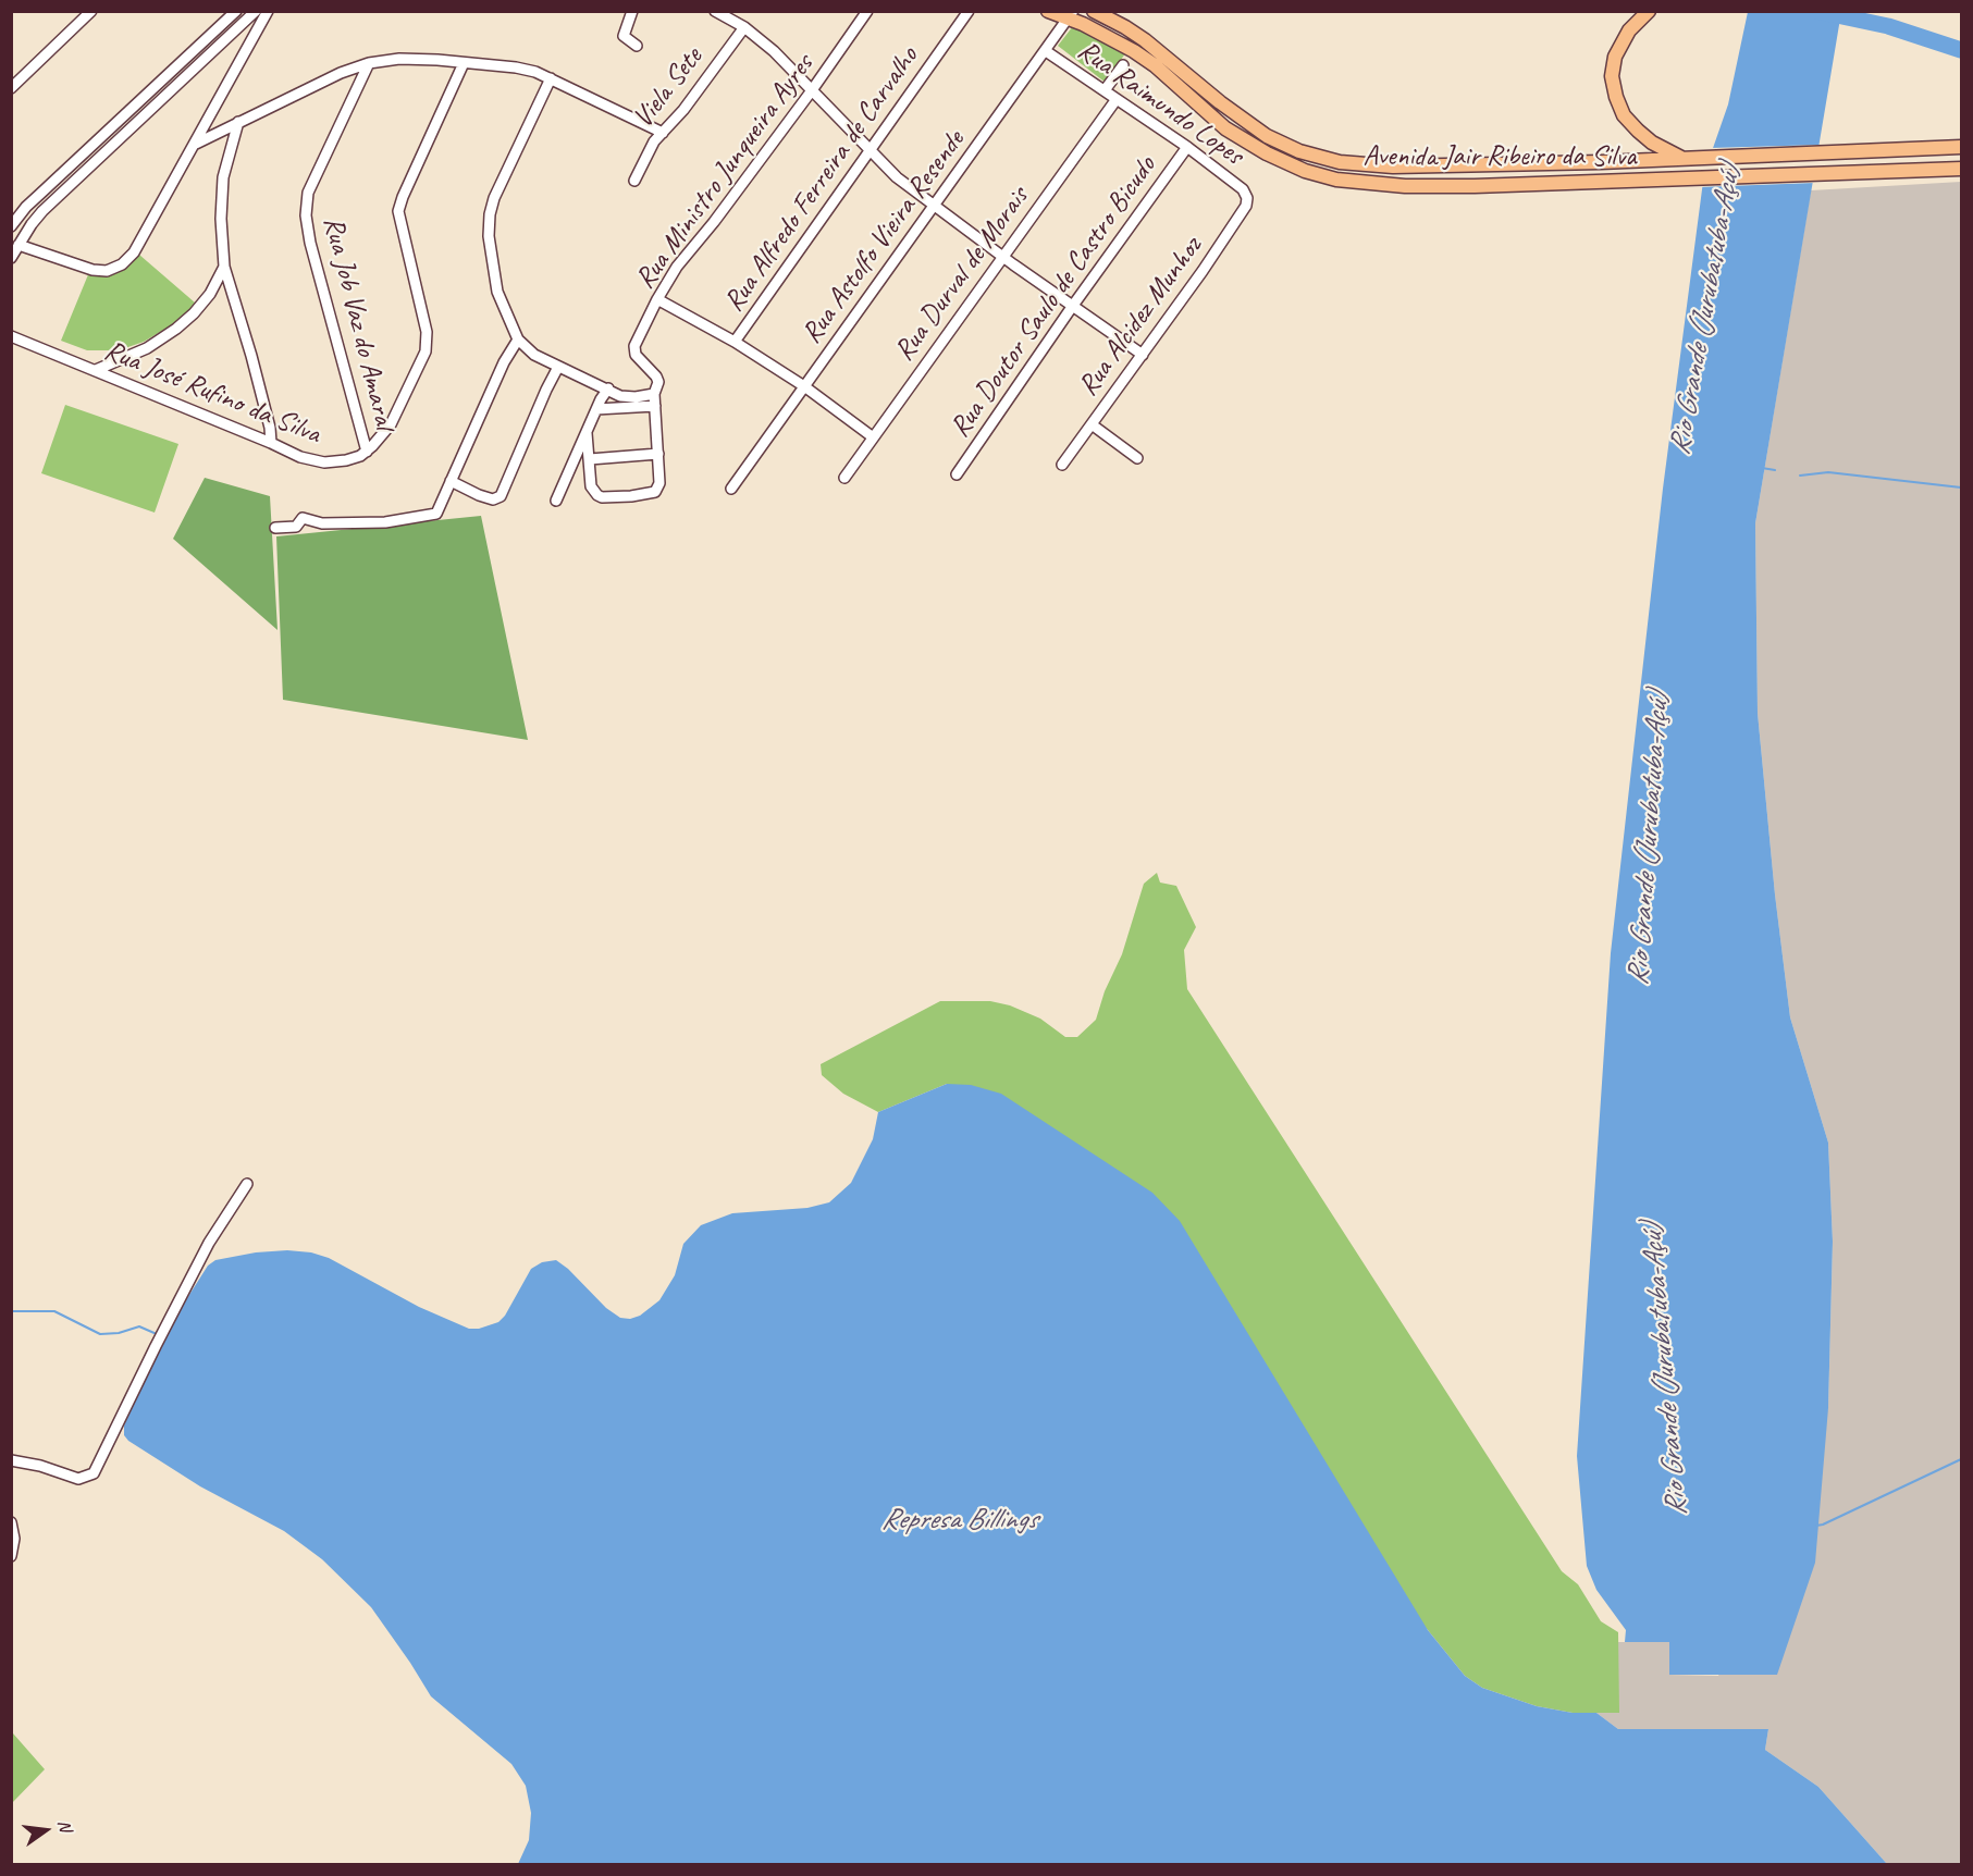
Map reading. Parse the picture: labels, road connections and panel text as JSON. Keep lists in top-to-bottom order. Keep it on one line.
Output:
{"streets":{"main road":["Avenida Jair Ribeiro da Silva"],"street":["Viela Sete","Rua Raimundo Lopes","Rua Ministro Junqueira Ayres","Rua Alfredo Ferreira de Carvalho","Rua Astolfo Vieira Resende","Rua Durval de Morais","Rua Doutor Saulo de Castro Bicudo","Rua Alcidez Munhoz","Rua Job Vaz do Amaral","Rua José Rufino da Silva"]},"crossings":[["Rua Raimundo Lopes","Rua Astolfo Vieira Resende"],["Rua Raimundo Lopes","Rua Durval de Morais"],["Rua Raimundo Lopes","Rua Doutor Saulo de Castro Bicudo"],["Rua Raimundo Lopes","Rua Alcidez Munhoz"],["Avenida Jair Ribeiro da Silva","Rua Astolfo Vieira Resende"],["Rua Job Vaz do Amaral","Rua José Rufino da Silva"]],"water":["Rio Grande (Jurubatuba-Açú)","Represa Billings"],"north":"right"}
